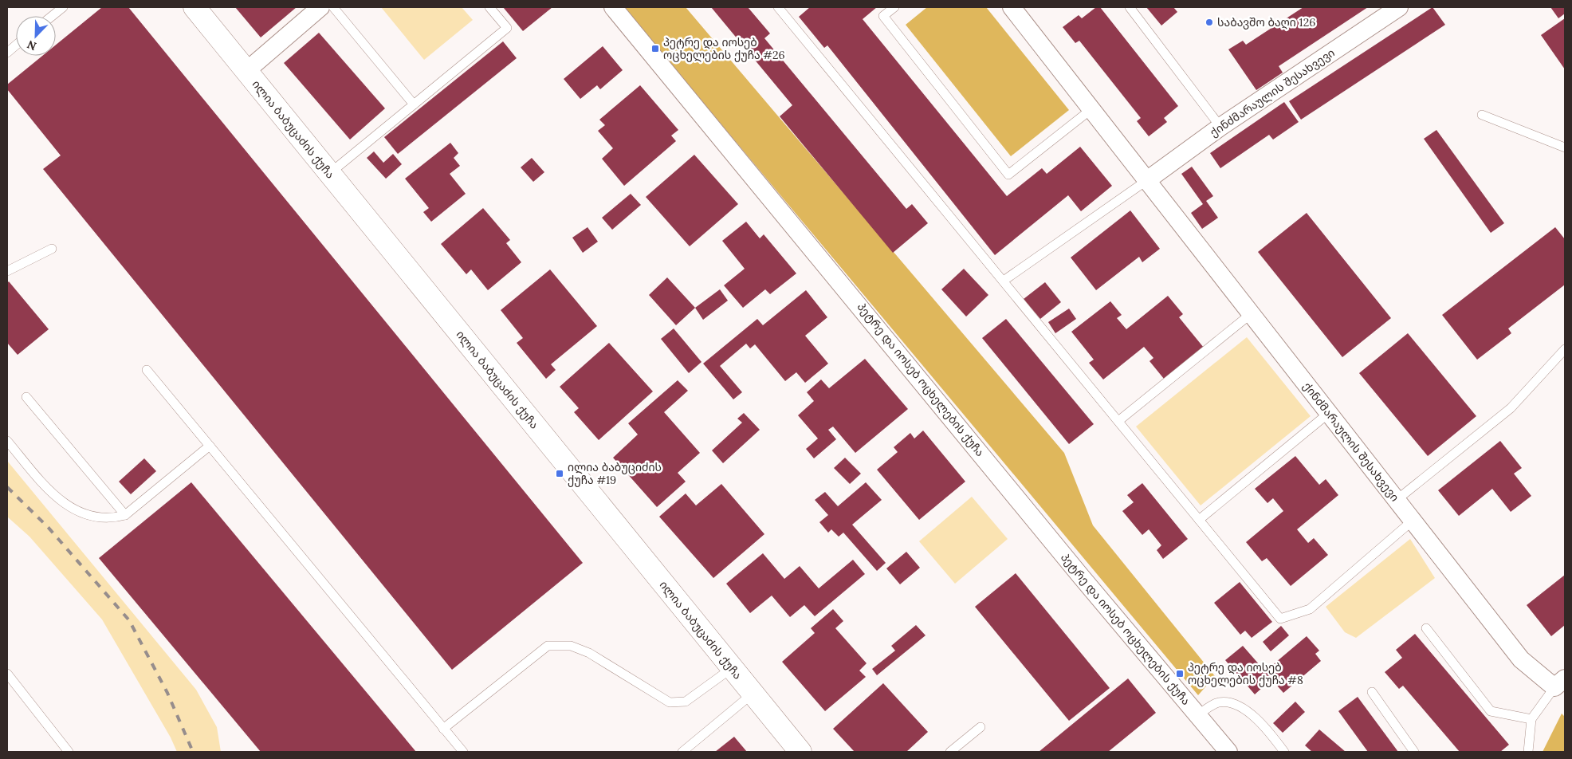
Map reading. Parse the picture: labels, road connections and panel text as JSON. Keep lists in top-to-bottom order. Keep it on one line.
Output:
{"streets":{"street":["ქინძმარაულის შესახვევი","ილია ბაბუცაძის ქუჩა","პეტრე და იოსებ ოცხელების ქუჩა"]},"places":{"other":["საბავშო ბაღი 126"],"transit":["პეტრე და იოსებ ოცხელების ქუჩა #26","ილია ბაბუციძის ქუჩა #19","პეტრე და იოსებ ოცხელების ქუჩა #8"]},"north":"bottom left"}
